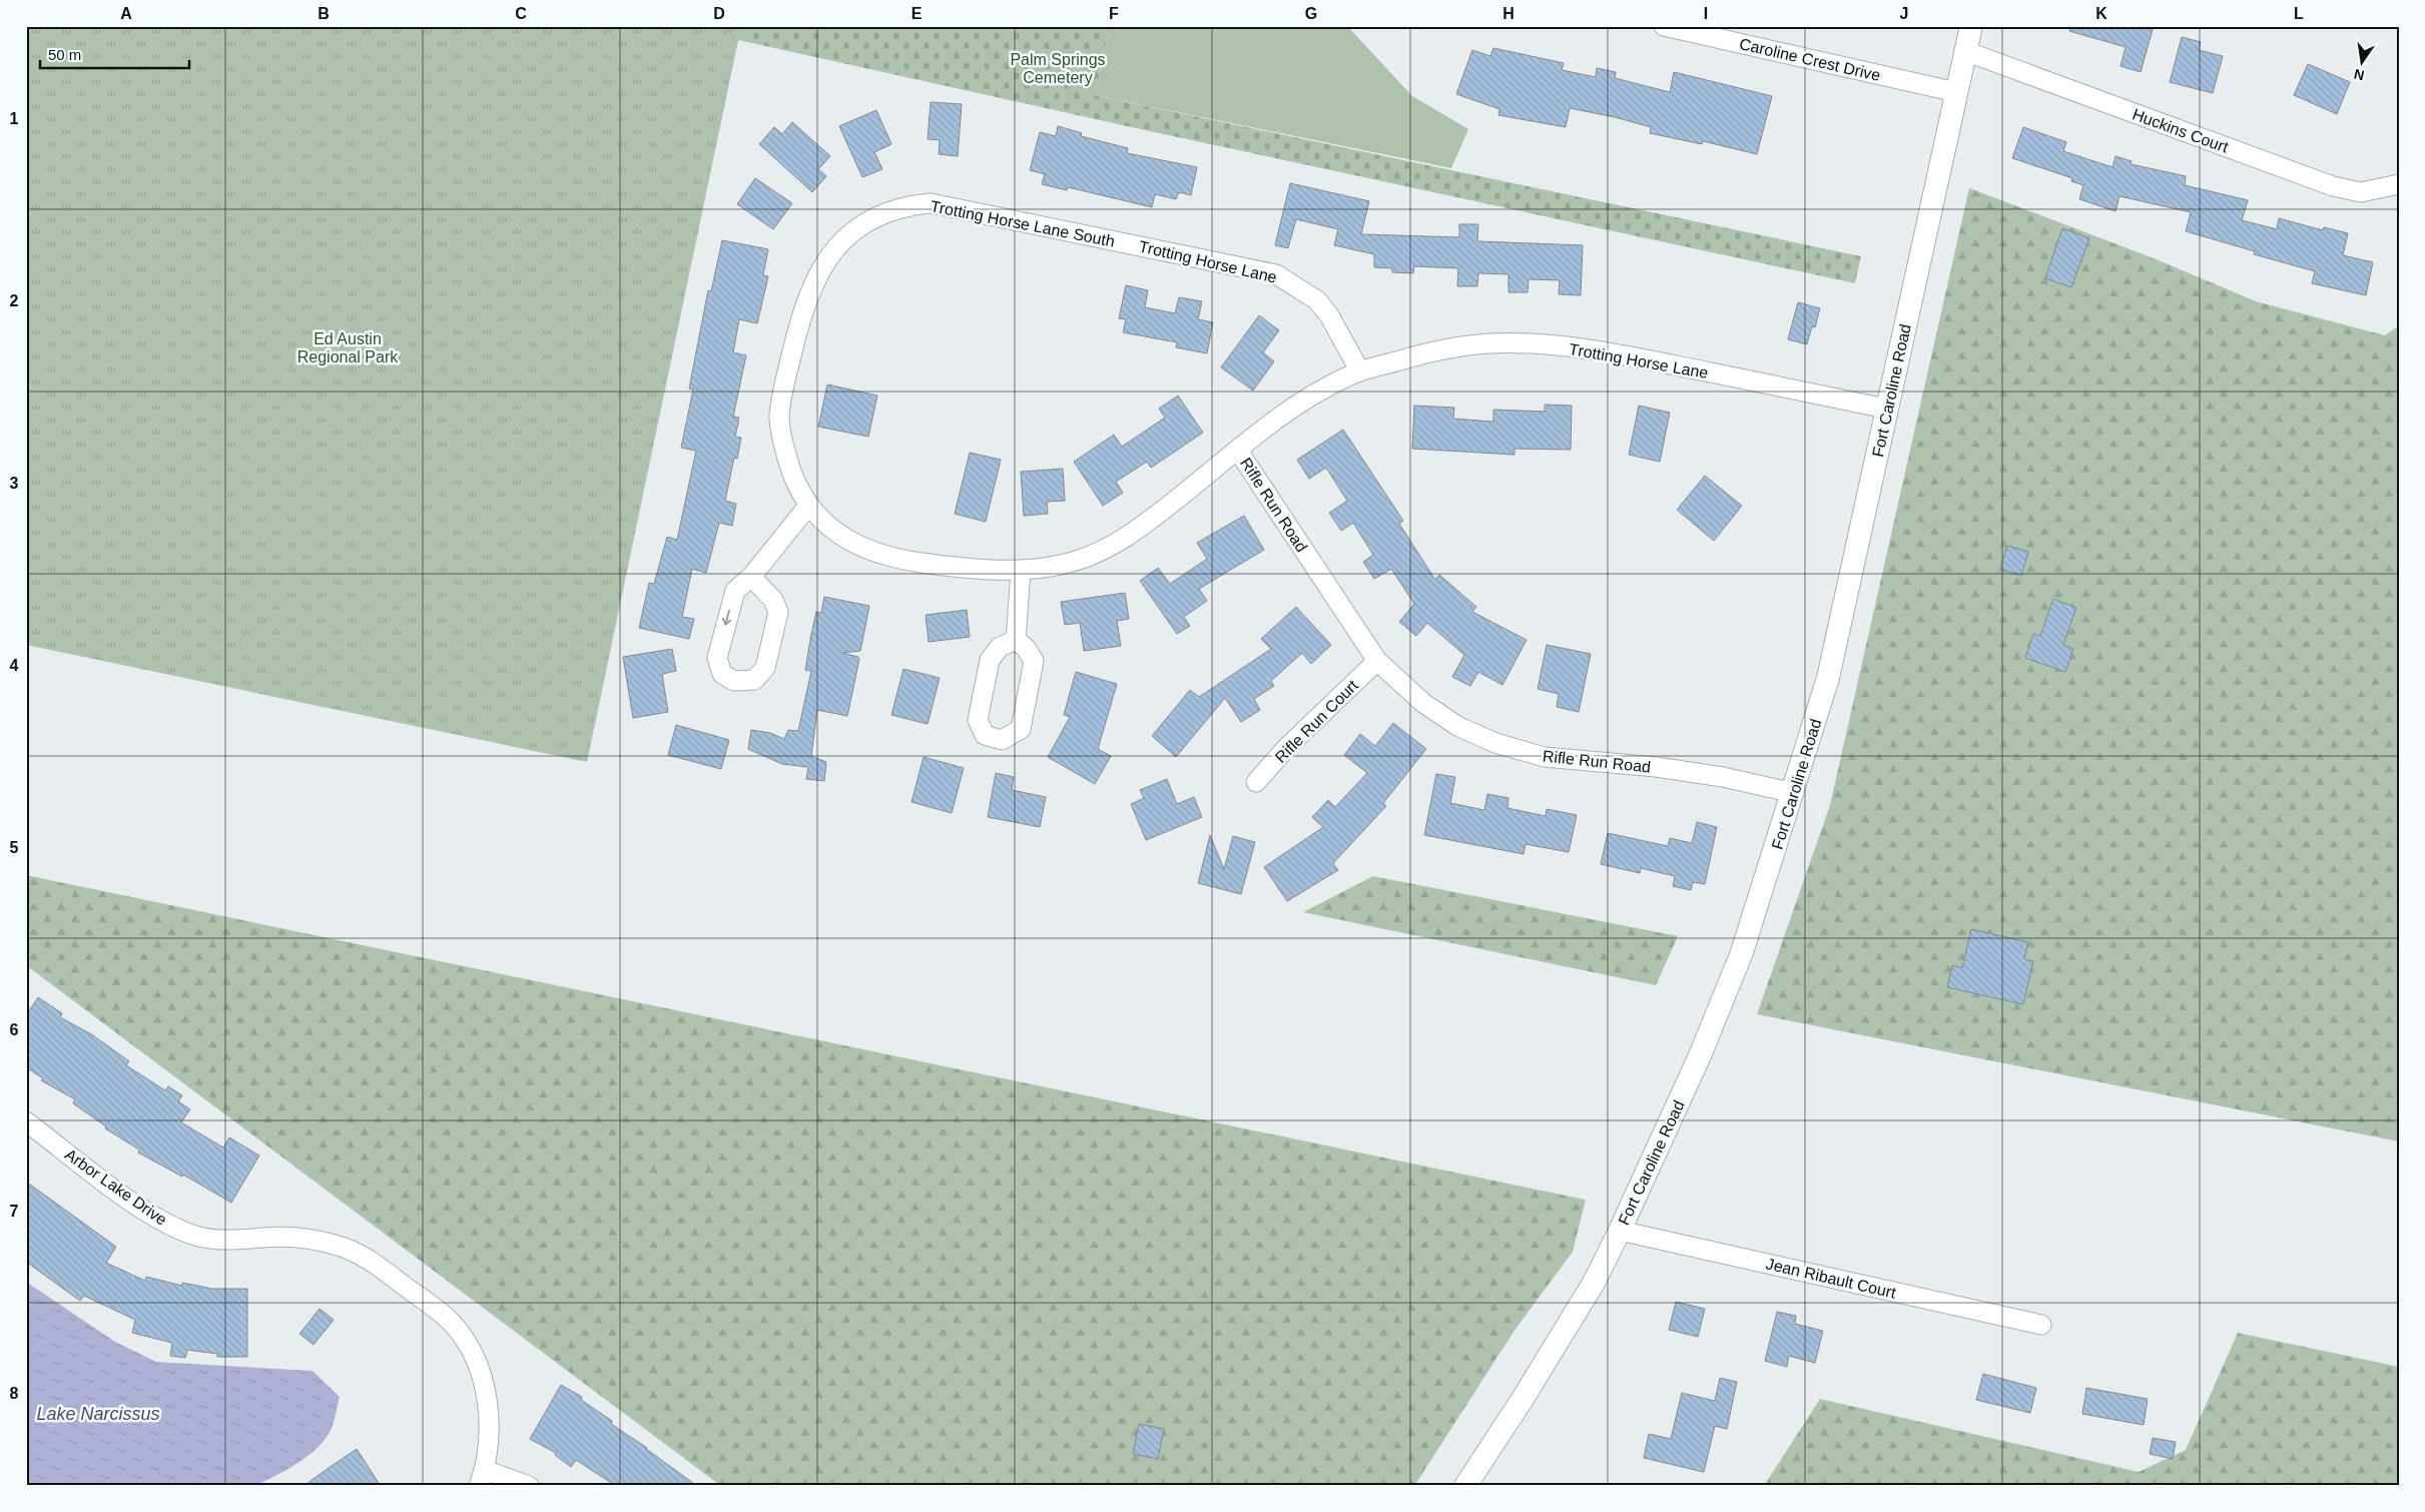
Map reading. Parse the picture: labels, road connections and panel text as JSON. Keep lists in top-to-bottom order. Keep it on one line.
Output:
{"streets":{"street":["Caroline Crest Drive","Huckins Court","Trotting Horse Lane South","Trotting Horse Lane","Fort Caroline Road","Rifle Run Road","Rifle Run Court","Arbor Lake Drive","Jean Ribault Court"]},"crossings":[["Caroline Crest Drive","Fort Caroline Road"],["Huckins Court","Fort Caroline Road"],["Trotting Horse Lane South","Trotting Horse Lane"],["Trotting Horse Lane","Fort Caroline Road"],["Trotting Horse Lane","Rifle Run Road"],["Fort Caroline Road","Rifle Run Road"],["Fort Caroline Road","Jean Ribault Court"],["Rifle Run Road","Rifle Run Court"]],"water":["Lake Narcissus"],"parks":["Palm Springs Cemetery","Ed Austin Regional Park"],"scale_bar":"50 m","north":"bottom","grid":{"columns":["A","B","C","D","E","F","G","H","I","J","K","L"],"rows":["1","2","3","4","5","6","7","8"]}}
